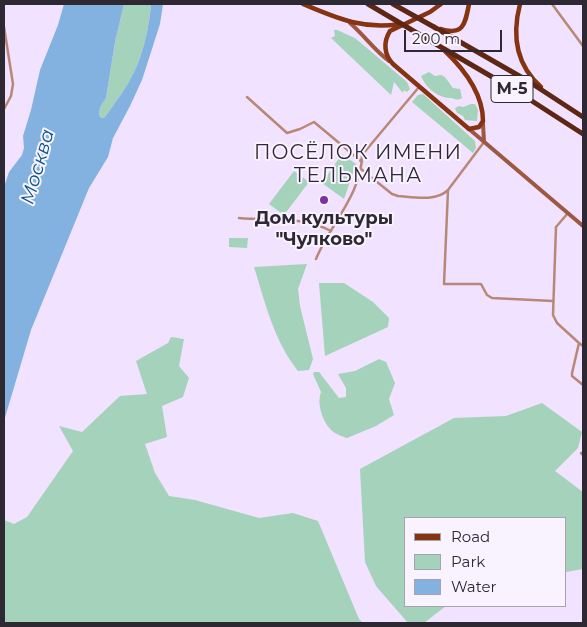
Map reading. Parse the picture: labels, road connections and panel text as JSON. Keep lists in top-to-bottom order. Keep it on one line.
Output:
{"streets":{"highway":["М-5"]},"districts":["ПОСЁЛОК ИМЕНИ ТЕЛЬМАНА"],"water":["Москва"],"places":["Дом культуры \"Чулково\""],"legend":["Road","Park","Water"],"scale_bar":"200 m"}
